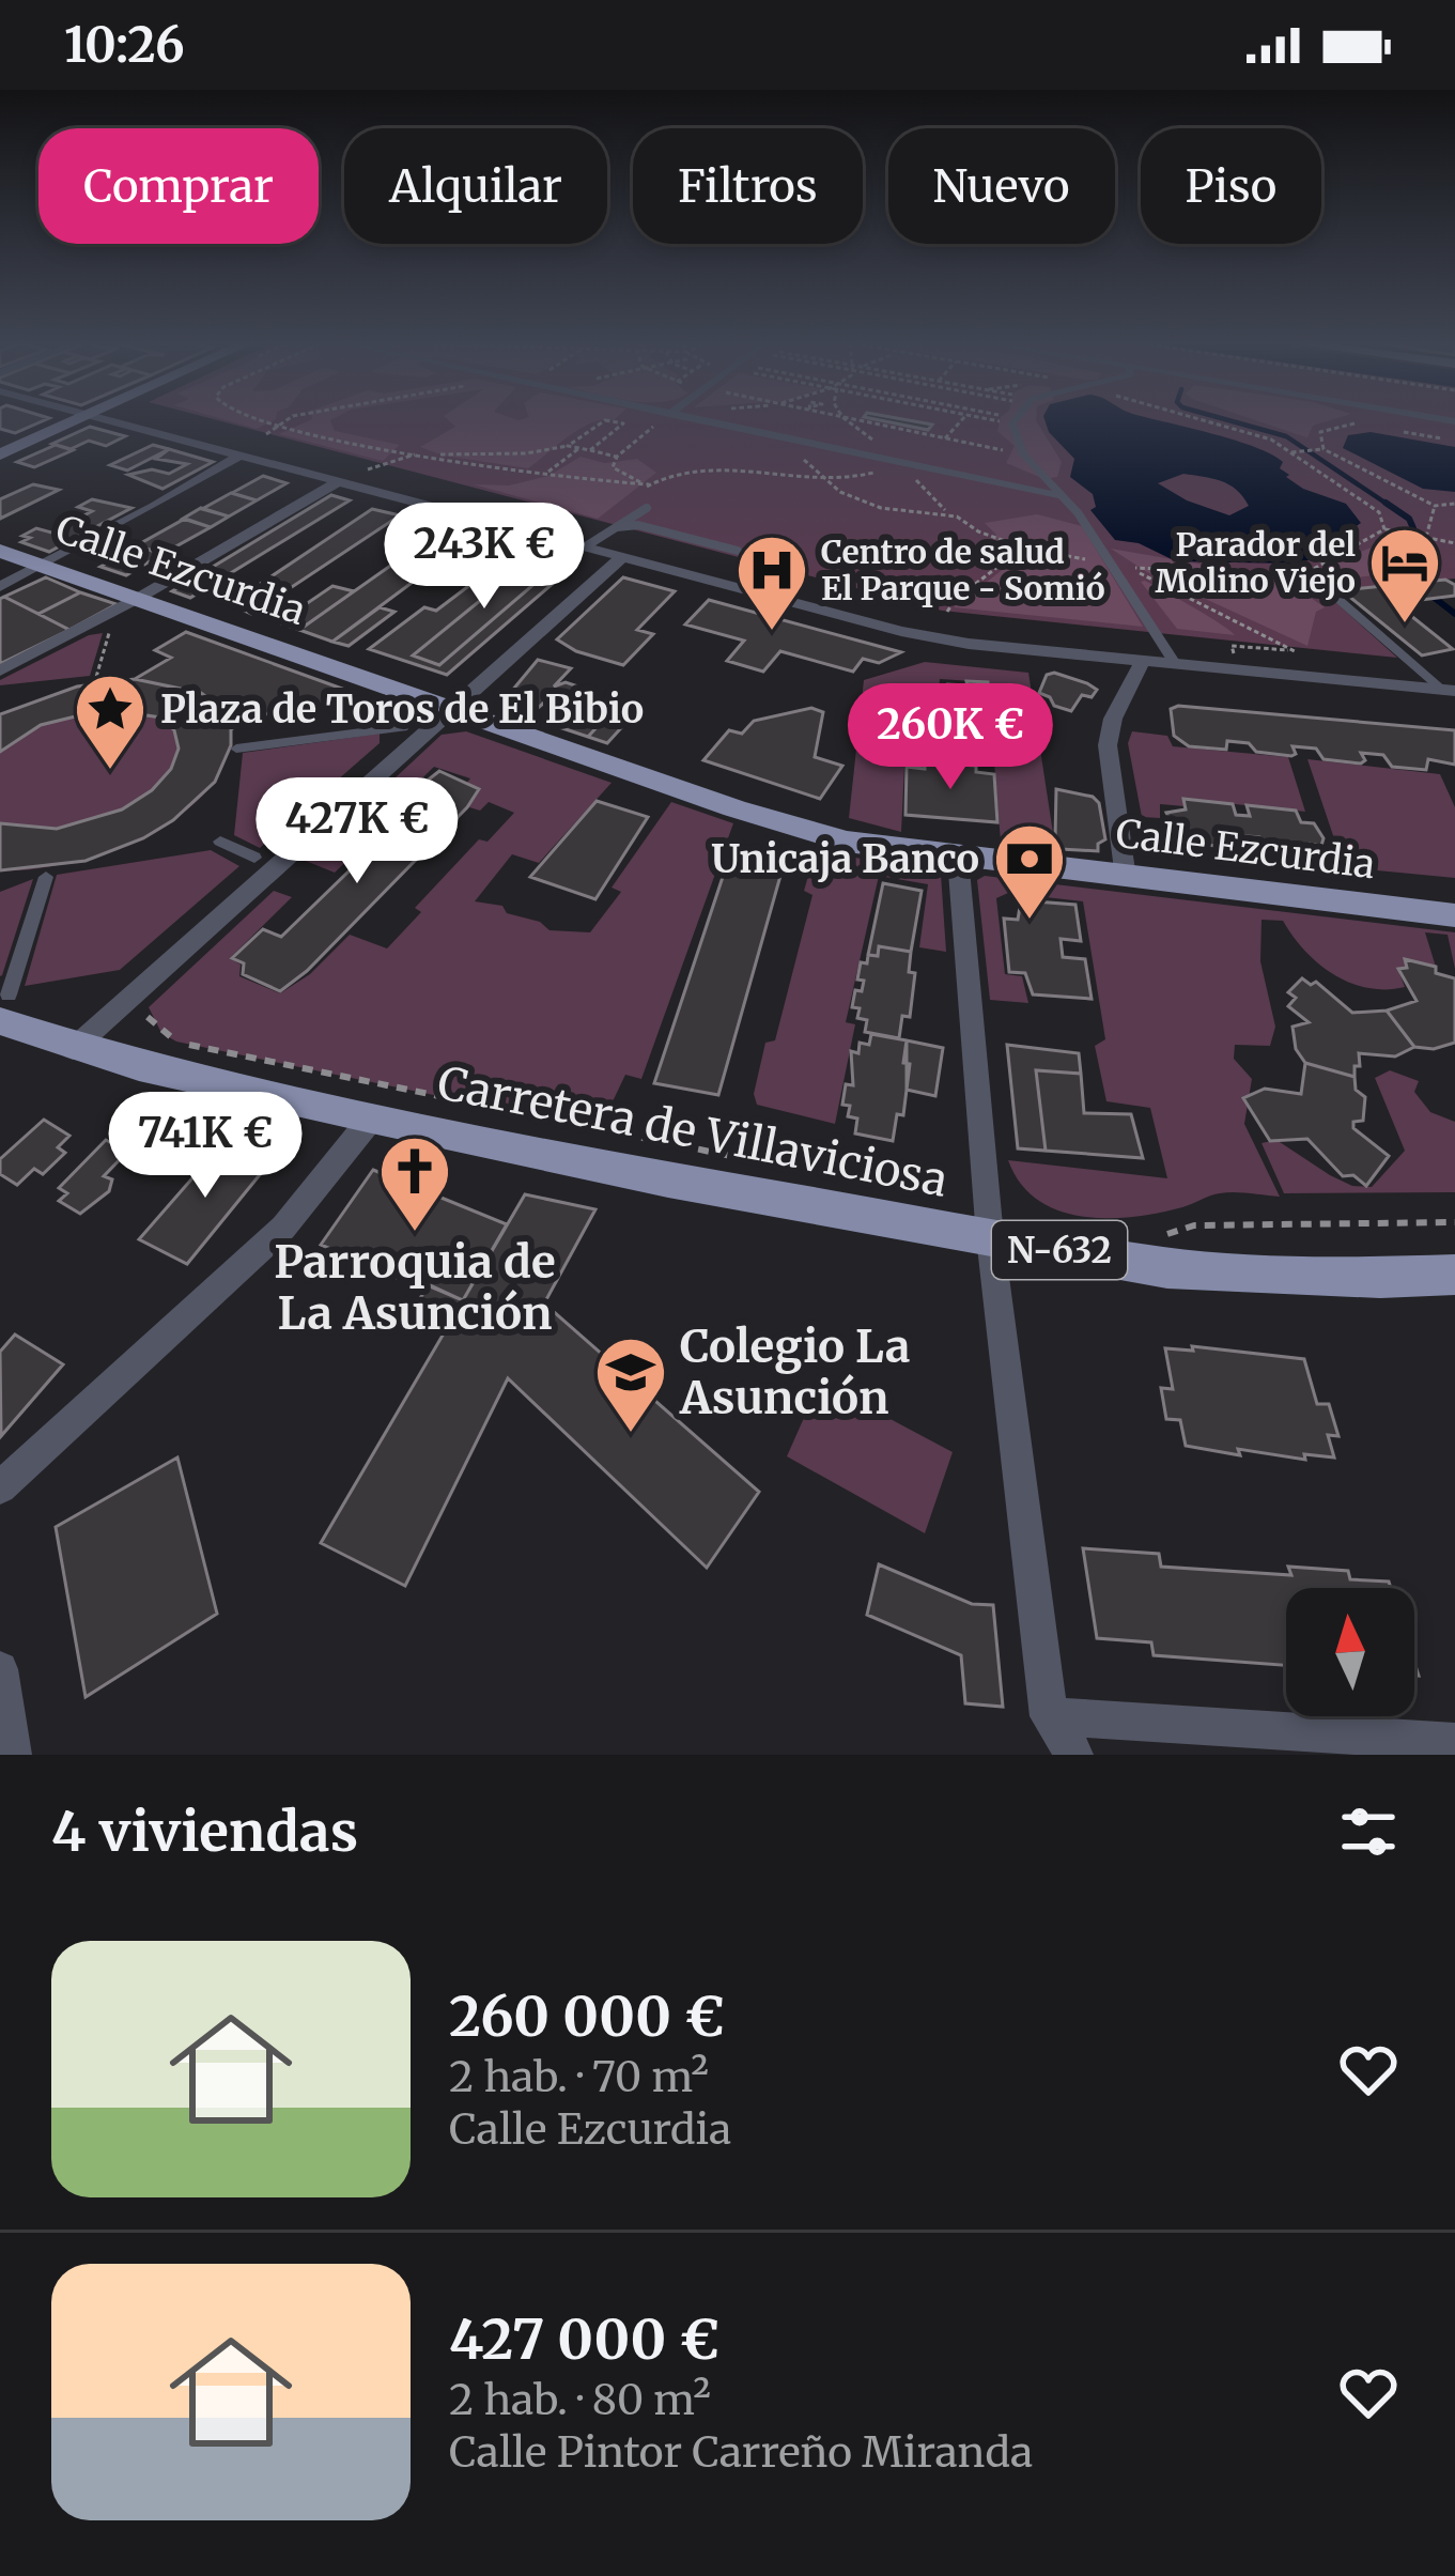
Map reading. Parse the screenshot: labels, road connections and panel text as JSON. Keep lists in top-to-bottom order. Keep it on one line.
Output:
{"streets":{"main road":["Calle Ezcurdia","Carretera de Villaviciosa","N-632"]},"places":{"hotel":["Parador del Molino Viejo"],"hospital":["Centro de salud El Parque - Somió"],"place":["Plaza de Toros de El Bibio"],"bank":["Unicaja Banco"],"church":["Parroquia de La Asunción"],"school or university":["Colegio La Asunción"]},"north":"top","page":{"status":"10:26","chip":["Comprar","Alquilar","Filtros","Nuevo","Piso"],"price":["243K €","260K €","427K €","741K €"],"heading":"4 viviendas","list":[{"name":"260 000 €","note":"2 hab. · 70 m² · Calle Ezcurdia"},{"name":"427 000 €","note":"2 hab. · 80 m² · Calle Pintor Carreño Miranda"}]}}
